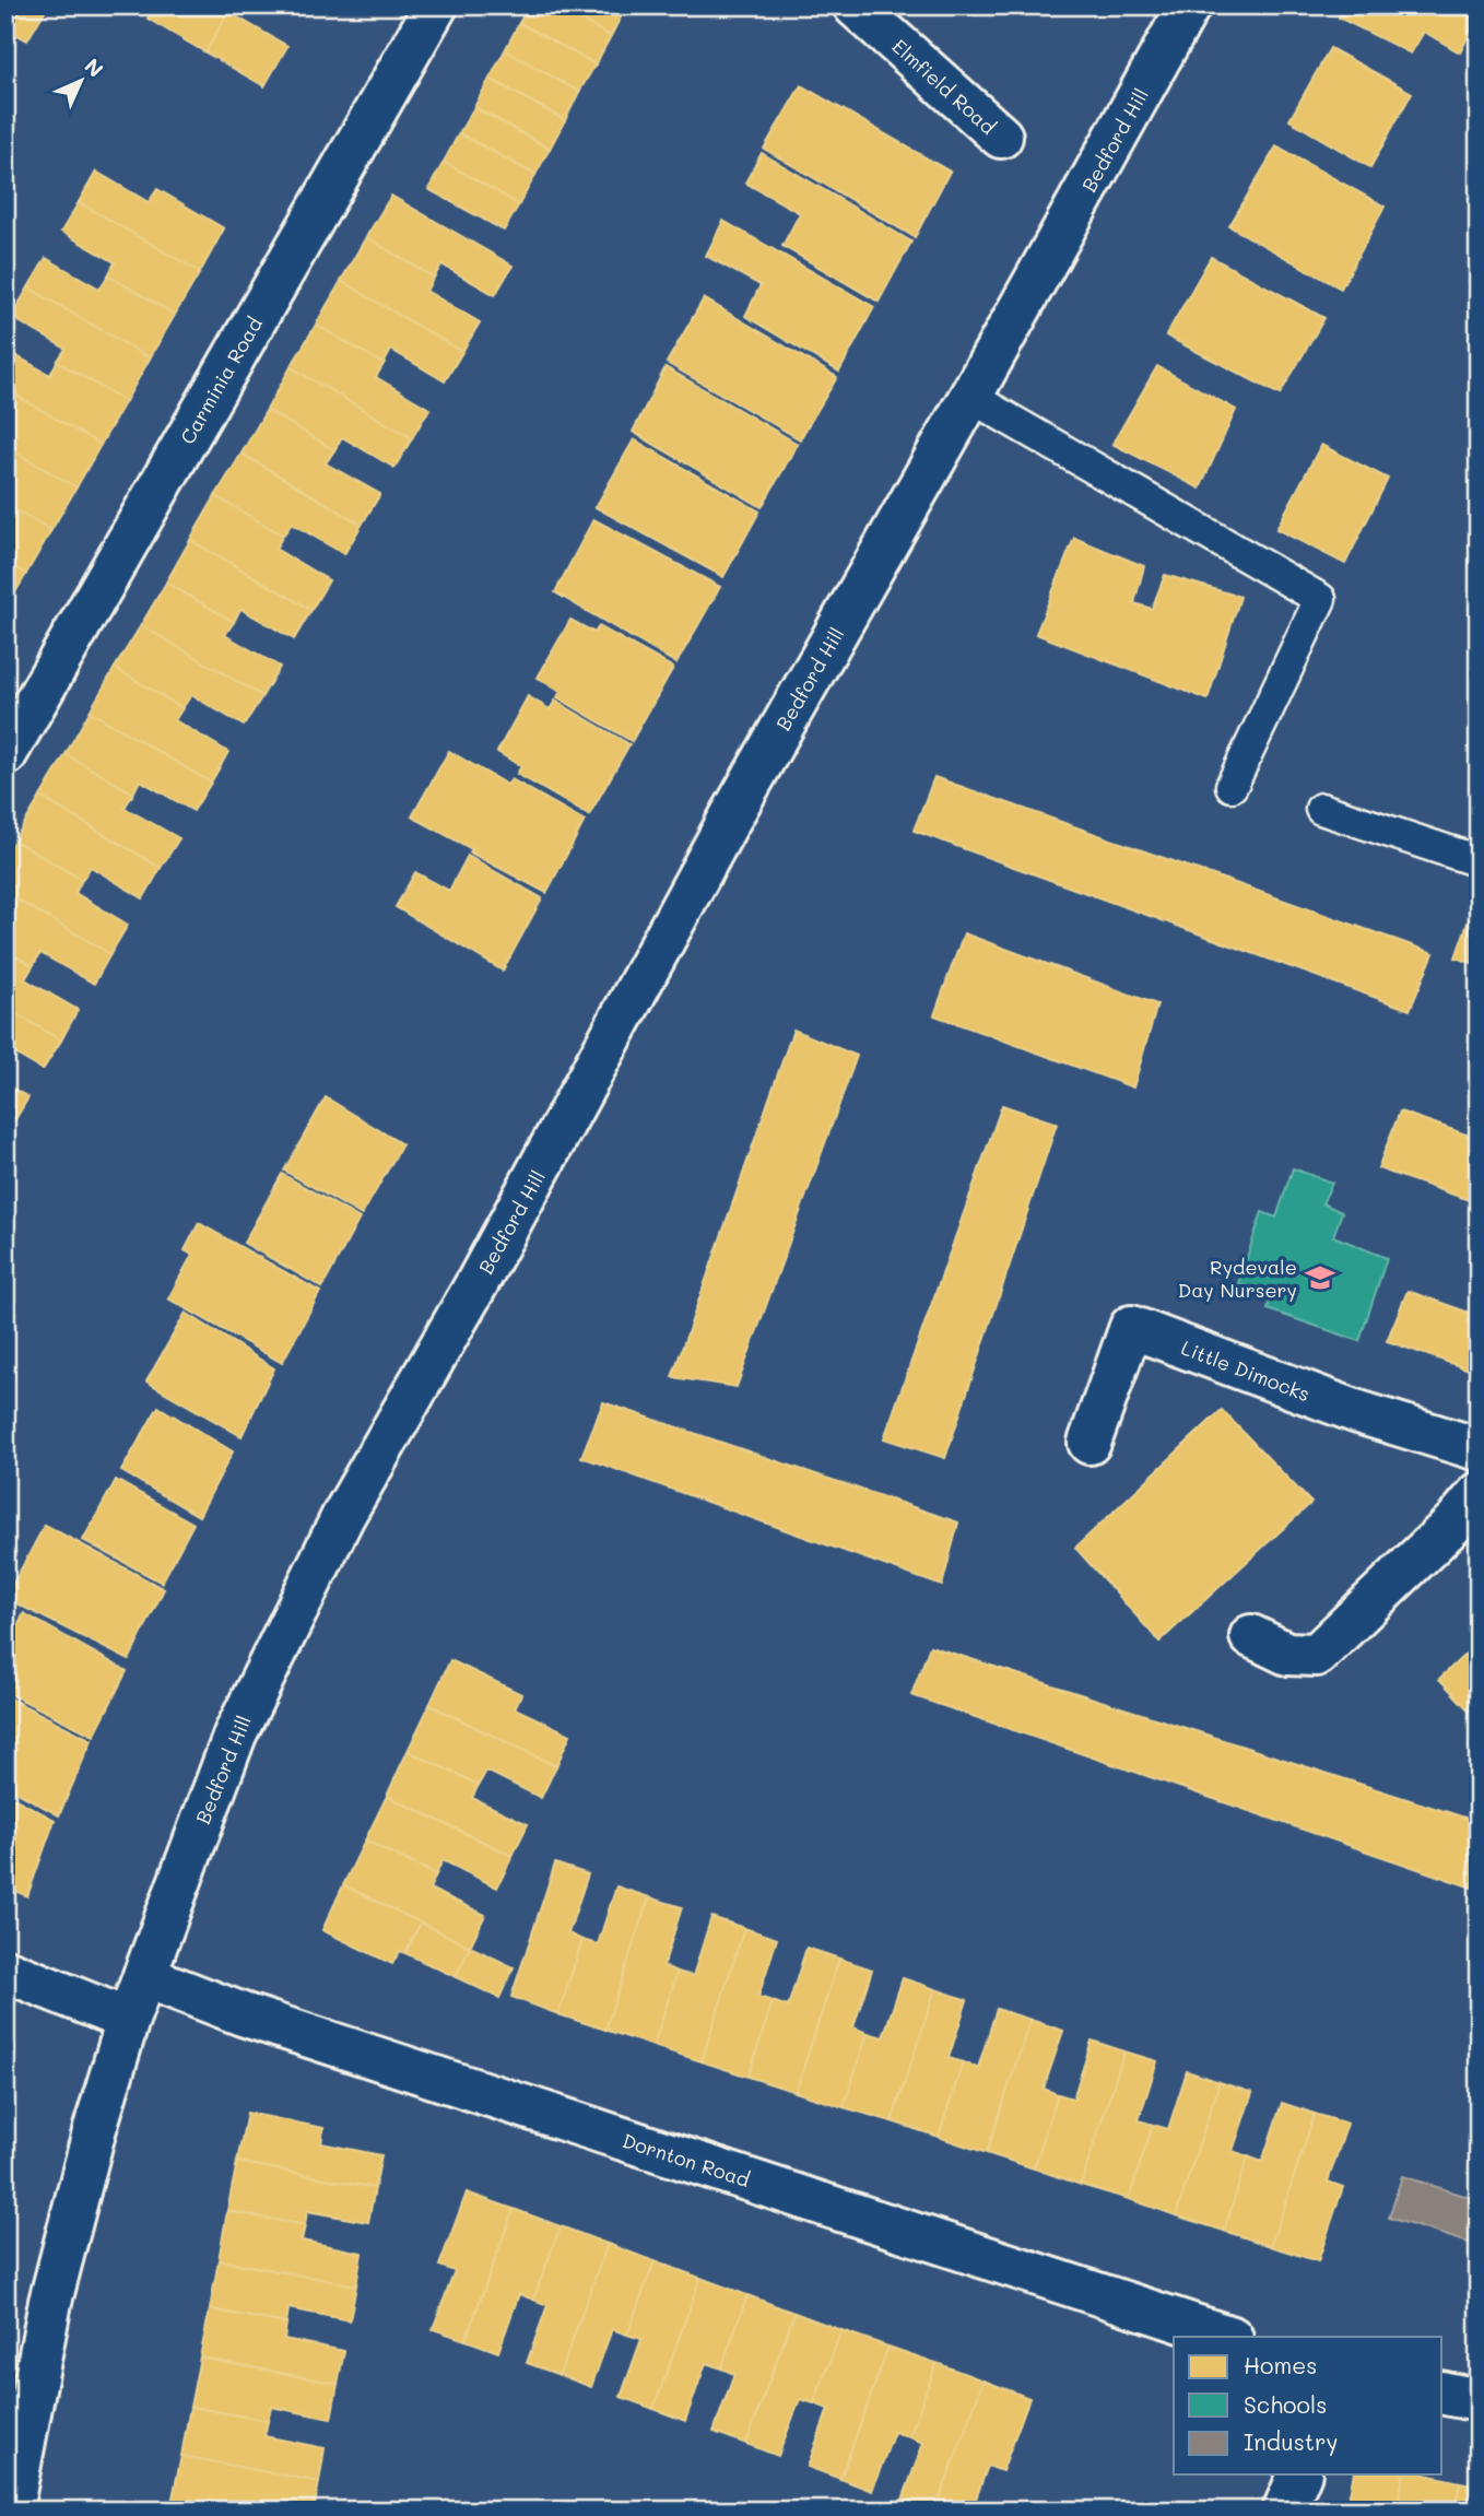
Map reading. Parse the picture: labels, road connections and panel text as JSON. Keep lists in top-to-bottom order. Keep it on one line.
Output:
{"streets":{"street":["Elmfield Road","Bedford Hill","Carminia Road","Little Dimocks","Dornton Road"]},"crossings":[["Bedford Hill","Dornton Road"]],"places":{"school or university":["Rydevale Day Nursery"]},"legend":["Homes","Schools","Industry"],"north":"top right"}
